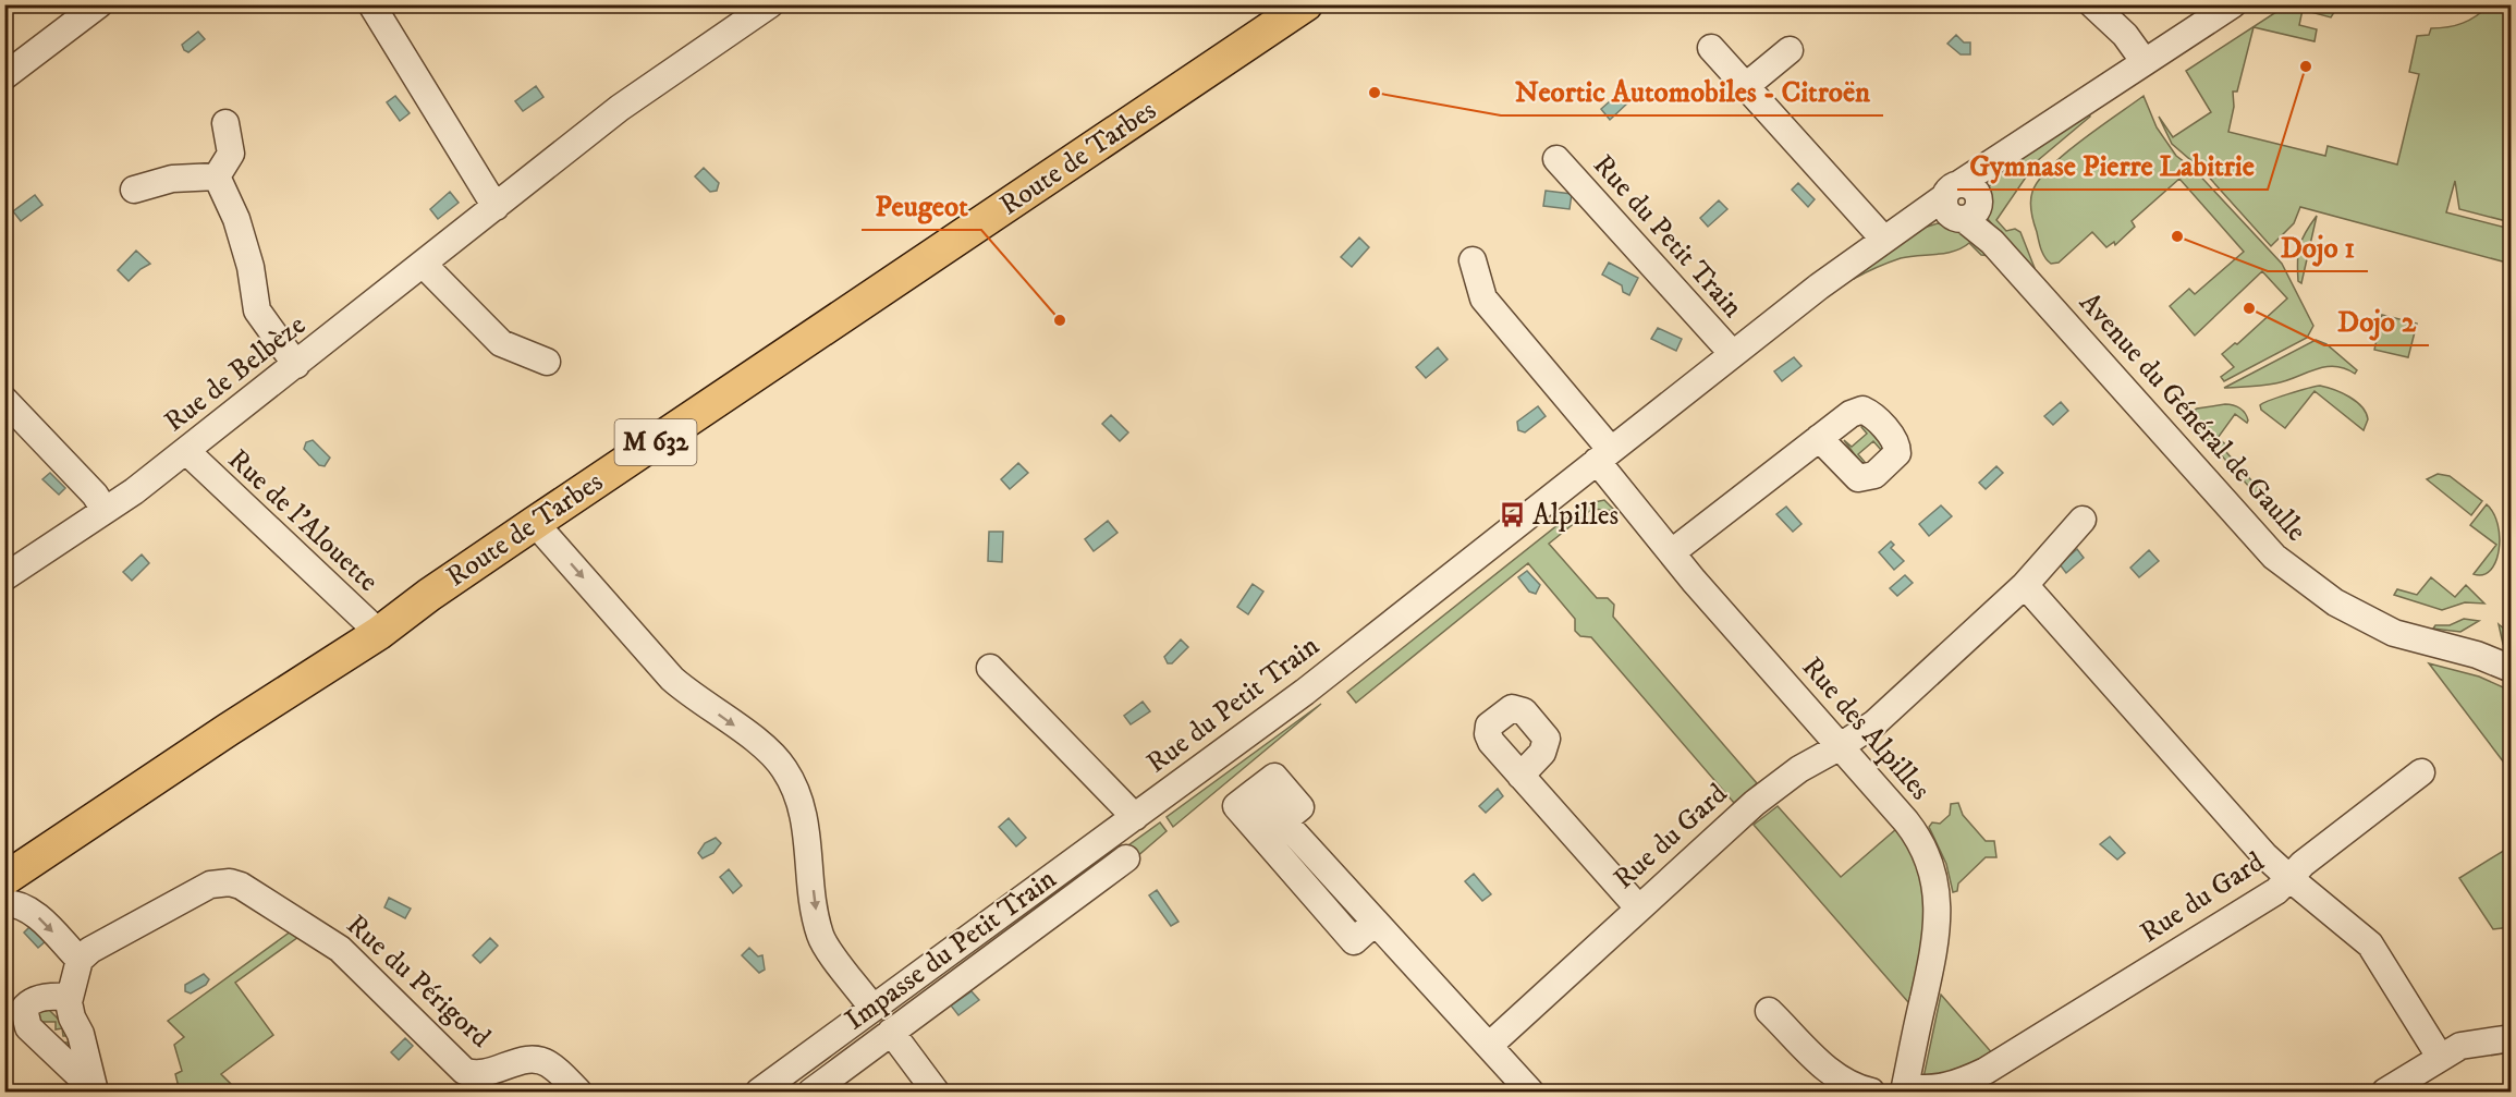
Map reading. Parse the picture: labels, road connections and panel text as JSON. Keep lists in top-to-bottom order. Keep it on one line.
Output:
{"streets":{"main road":["Route de Tarbes","M 632"],"street":["Rue du Petit Train","Rue de Belbèze","Avenue du Général de Gaulle","Rue de l'Alouette","Rue des Alpilles","Rue du Gard","Impasse du Petit Train","Rue du Périgord"]},"crossings":[["Route de Tarbes","Rue de l'Alouette"],["Rue du Petit Train","Avenue du Général de Gaulle"],["Rue du Petit Train","Rue des Alpilles"],["Rue de Belbèze","Rue de l'Alouette"],["Rue des Alpilles","Rue du Gard"]],"places":{"other":["Gymnase Pierre Labitrie","Neortic Automobiles - Citroën","Dojo 1","Dojo 2","Peugeot"],"bus stop":["Alpilles"]}}
